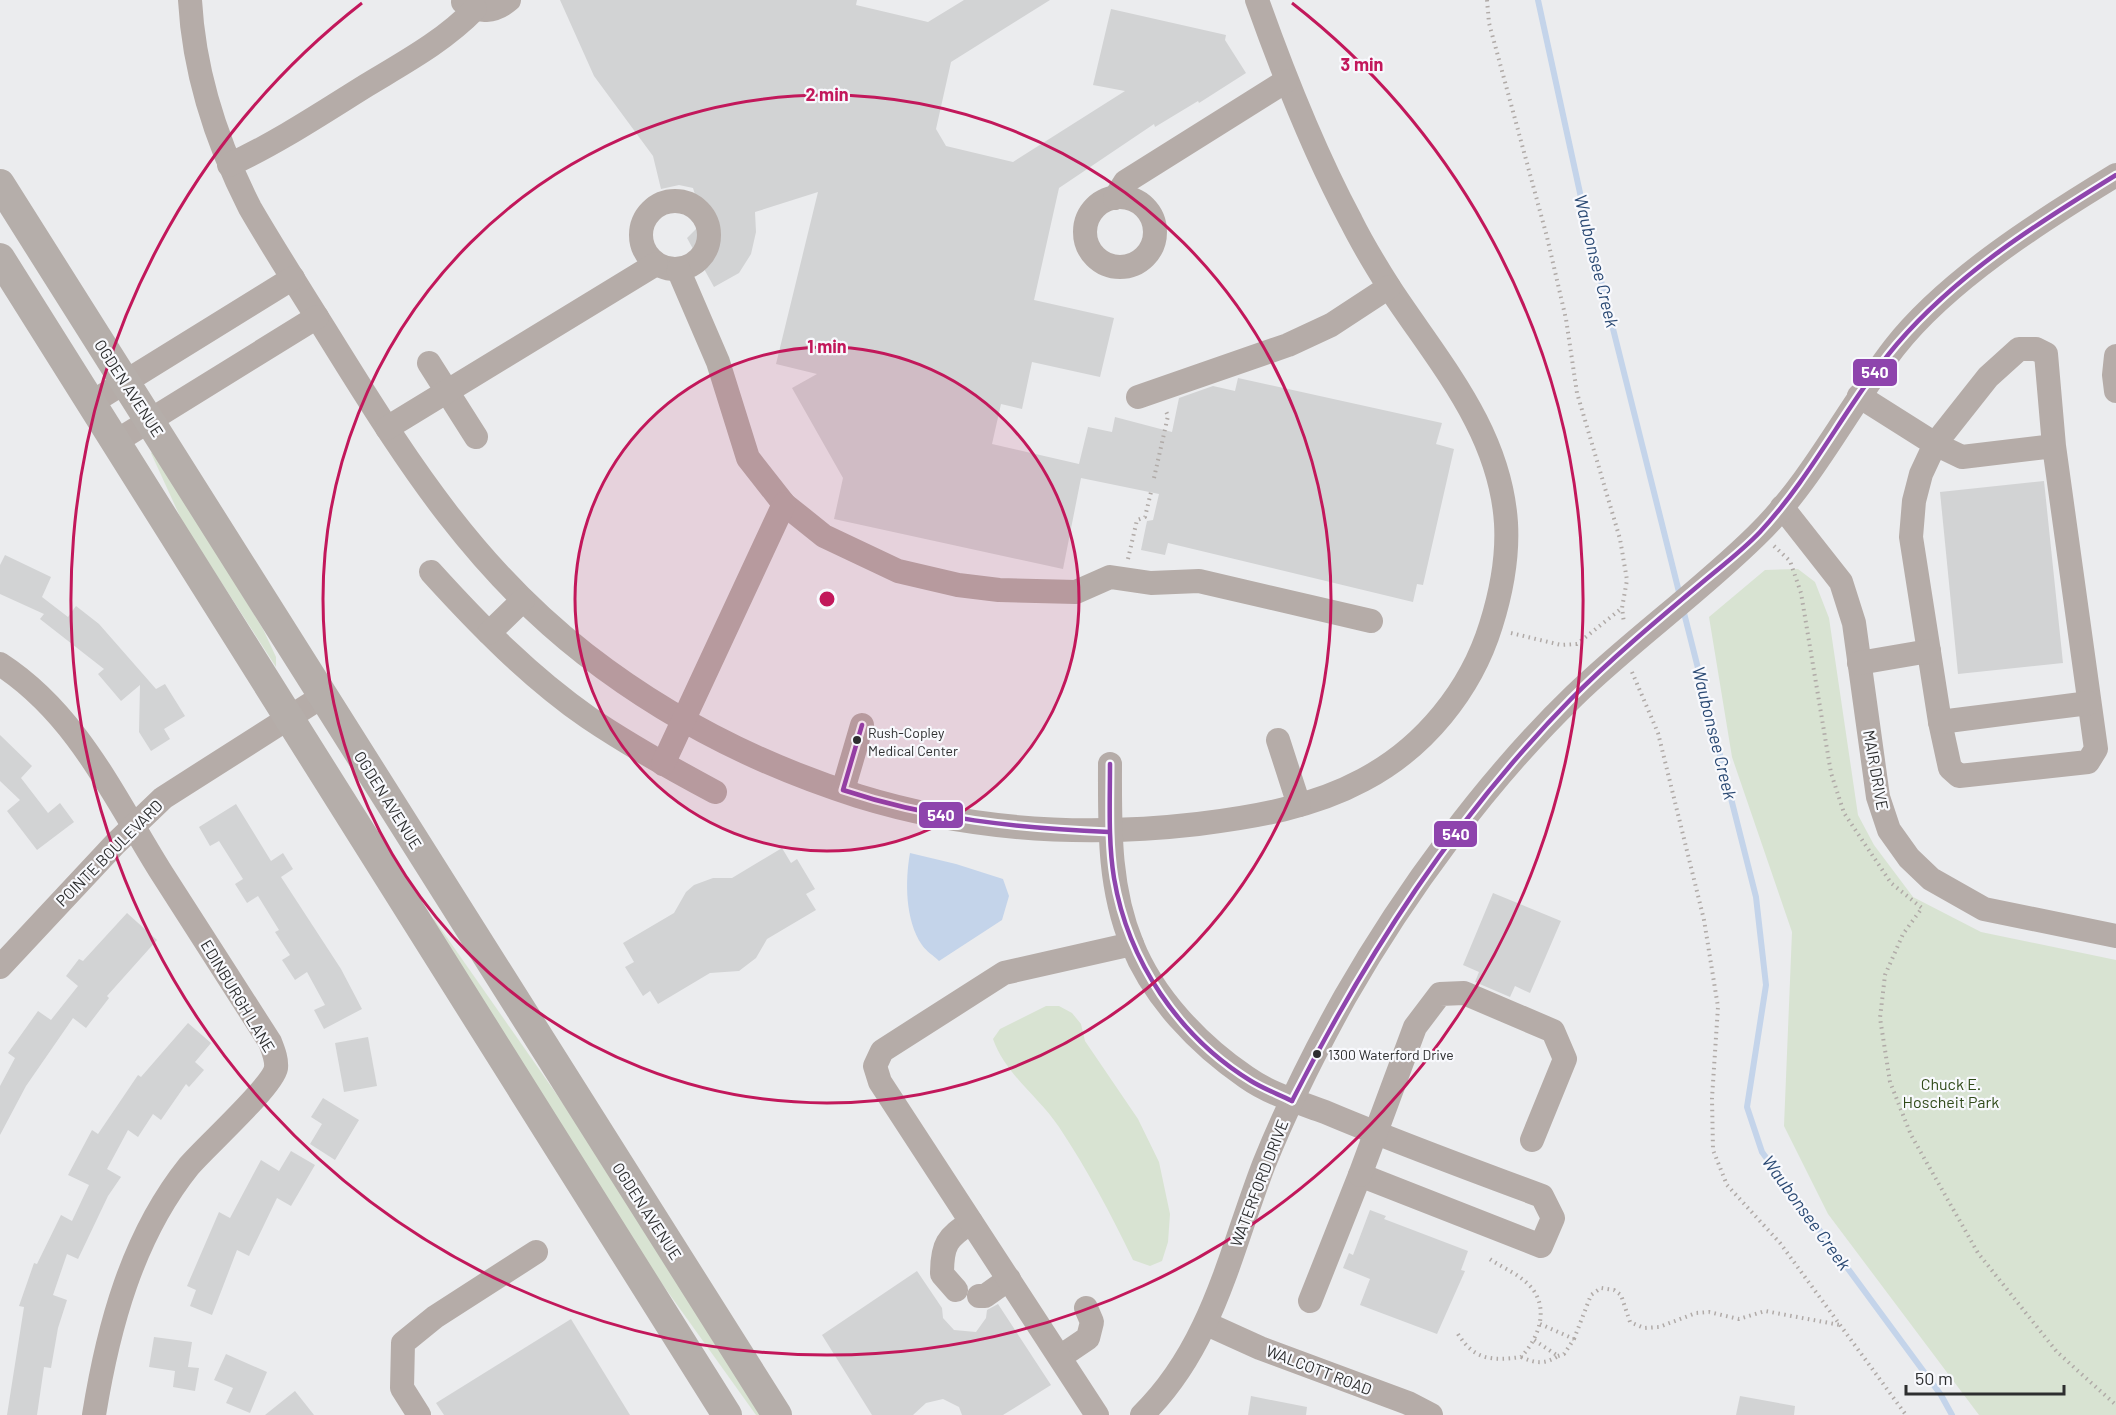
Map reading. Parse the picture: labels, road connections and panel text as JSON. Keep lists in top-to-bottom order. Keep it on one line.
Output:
{"streets":{"main road":["OGDEN AVENUE"],"street":["MAIR DRIVE","POINTE BOULEVARD","EDINBURGH LANE","WATERFORD DRIVE","WALCOTT ROAD"]},"crossings":[["OGDEN AVENUE","POINTE BOULEVARD"],["MAIR DRIVE","WATERFORD DRIVE"],["POINTE BOULEVARD","EDINBURGH LANE"],["WATERFORD DRIVE","WALCOTT ROAD"]],"water":["Waubonsee Creek"],"parks":["Chuck E. Hoscheit Park"],"places":["Rush-Copley Medical Center","1300 Waterford Drive"],"lines":["transit line 540"],"scale_bar":"50 m","rings":["3 min","2 min","1 min"]}
